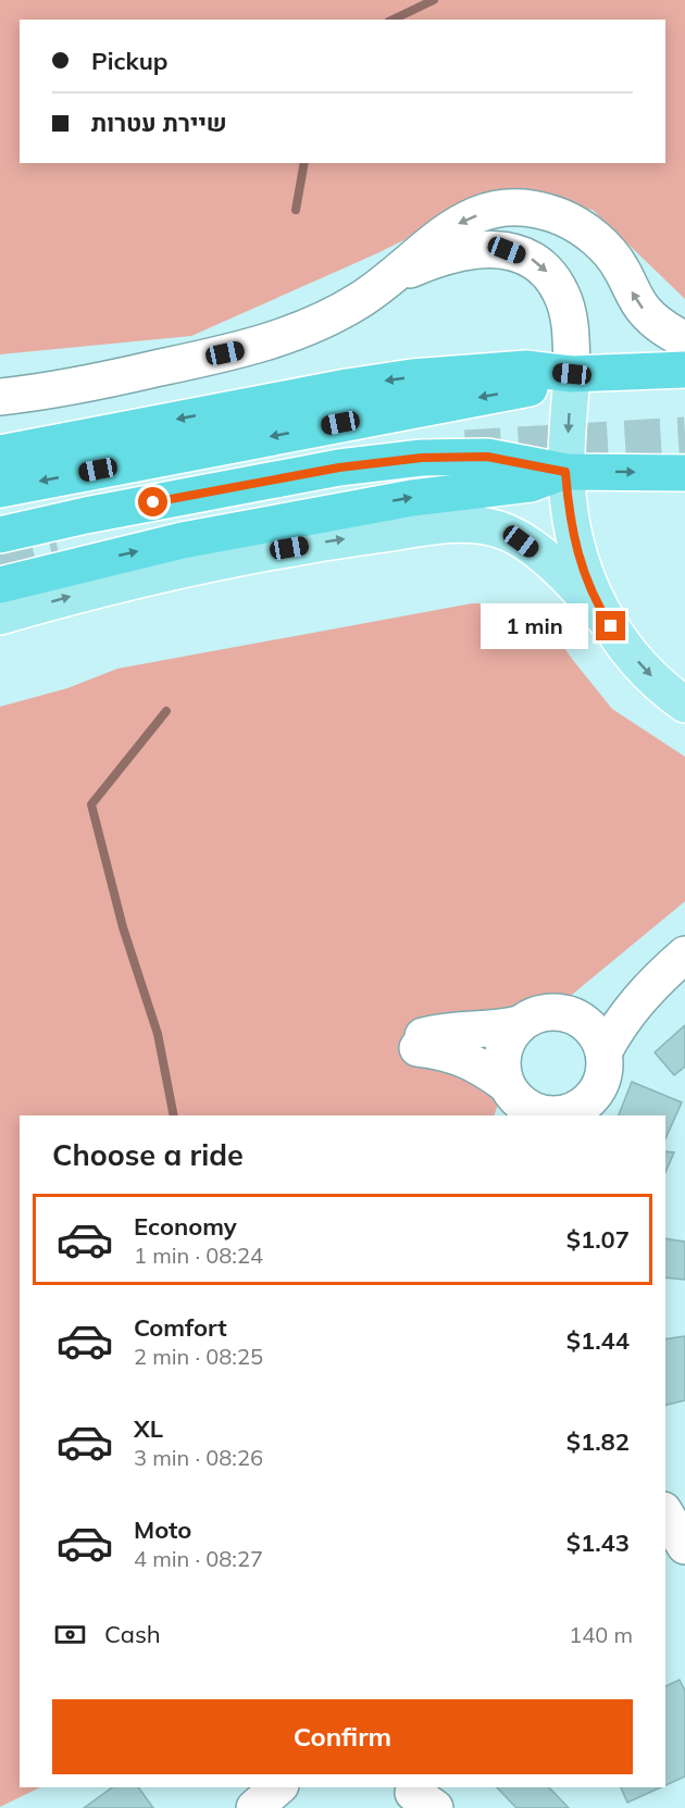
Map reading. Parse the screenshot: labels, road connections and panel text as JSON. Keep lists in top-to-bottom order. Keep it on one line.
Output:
{"page":{"banner":["Pickup","שיירת עטרות"],"bubble":"1 min","heading":"Choose a ride","list":[{"name":"Economy","note":"1 min · 08:24","value":"$1.07"},{"name":"Comfort","note":"2 min · 08:25","value":"$1.44"},{"name":"XL","note":"3 min · 08:26","value":"$1.82"},{"name":"Moto","note":"4 min · 08:27","value":"$1.43"}],"pay":["Cash","140 m"],"buttons":"Confirm"}}
